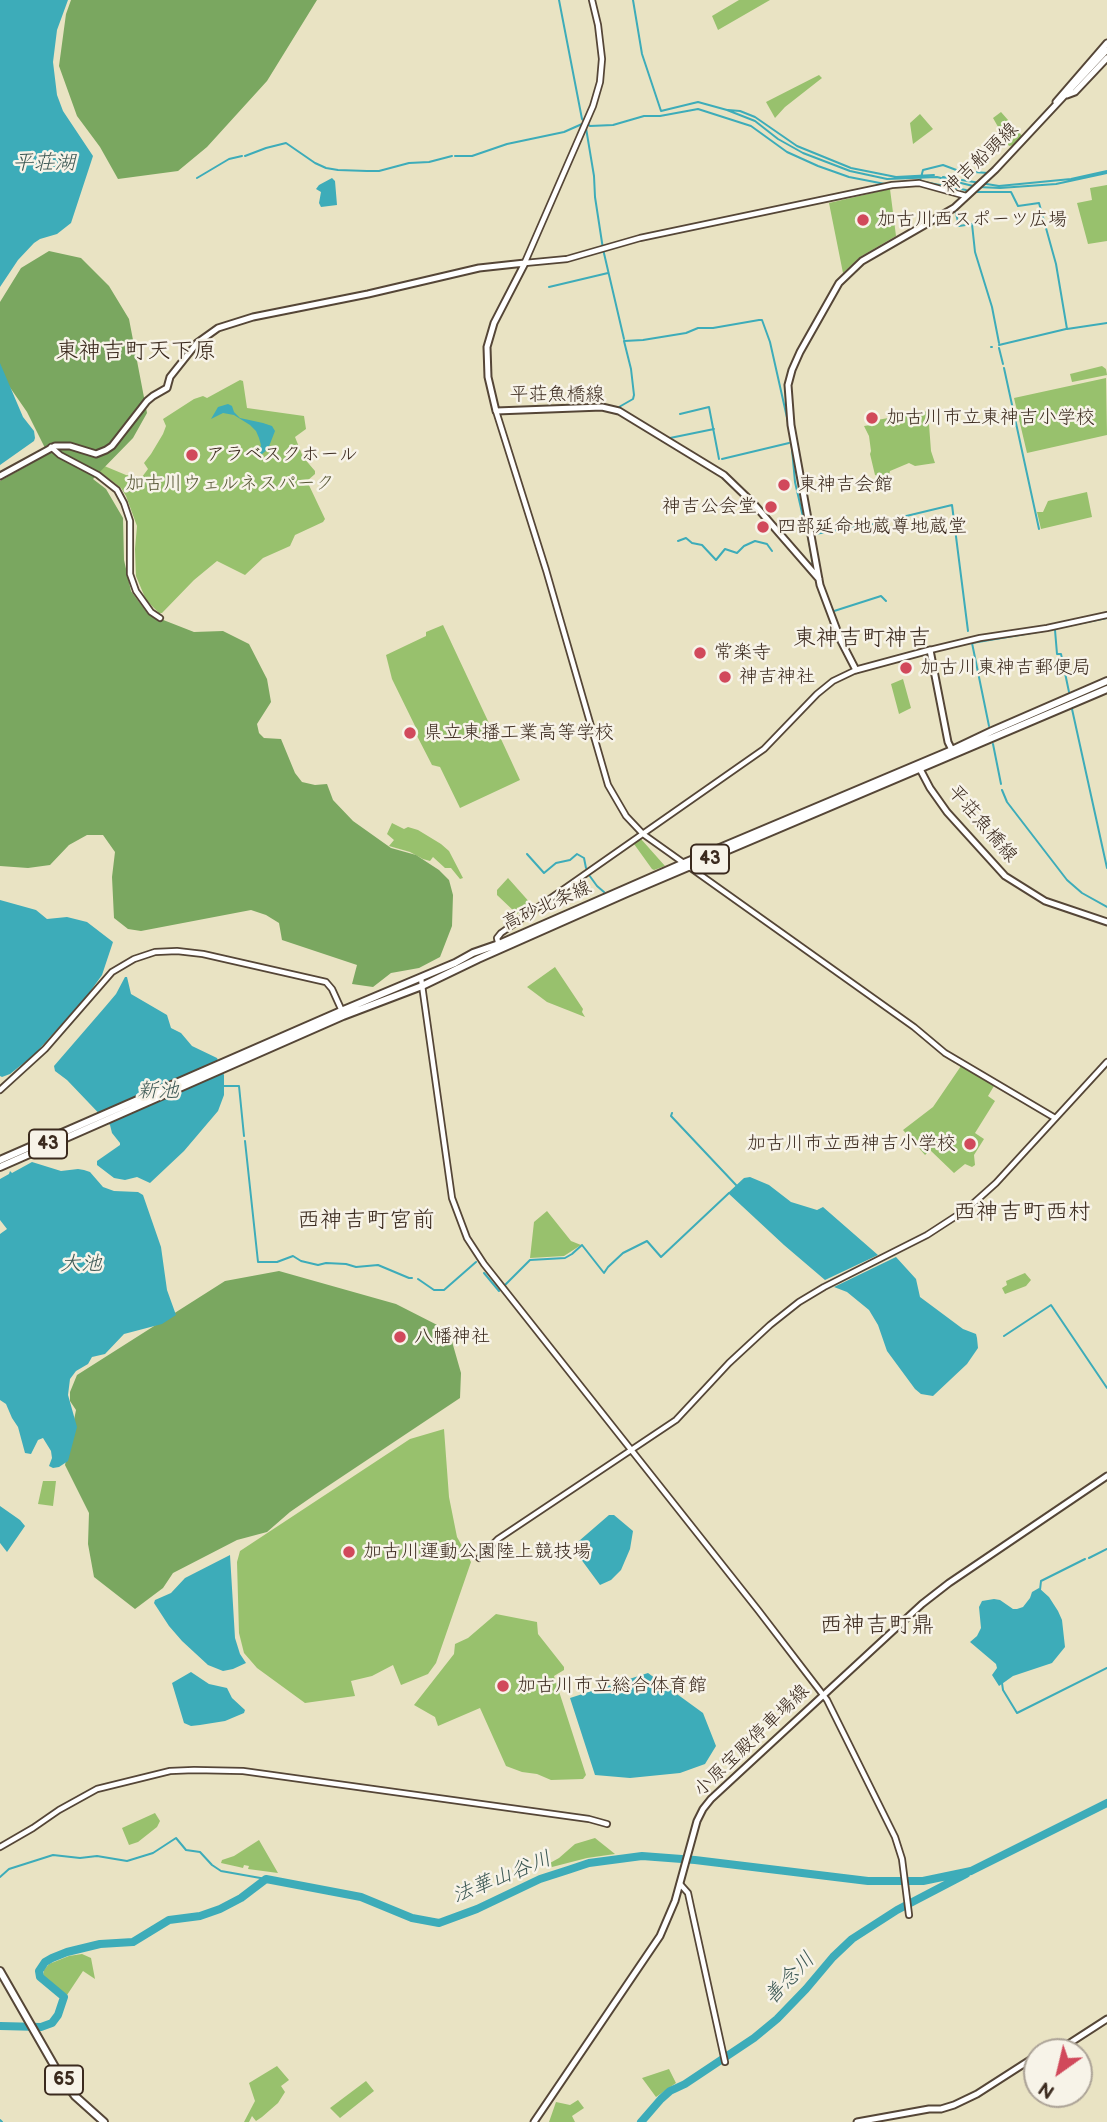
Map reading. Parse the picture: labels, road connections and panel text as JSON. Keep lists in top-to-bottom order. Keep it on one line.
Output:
{"streets":{"main road":["神吉船頭線","平荘魚橋線","43","高砂北条線","小原宝殿停車場線","65"]},"crossings":[["神吉船頭線","平荘魚橋線"],["平荘魚橋線","高砂北条線"]],"districts":["東神吉町天下原","東神吉町神吉","西神吉町西村","西神吉町宮前","西神吉町鼎"],"water":["平荘湖","新池","大池","法華山谷川","善念川"],"parks":["加古川ウェルネスパーク"],"places":["加古川西スポーツ広場","加古川市立東神吉小学校","アラベスクホール","東神吉会館","神吉公会堂","四部延命地蔵尊地蔵堂","常楽寺","加古川東神吉郵便局","神吉神社","県立東播工業高等学校","加古川市立西神吉小学校","八幡神社","加古川運動公園陸上競技場","加古川市立総合体育館"],"north":"bottom left"}
